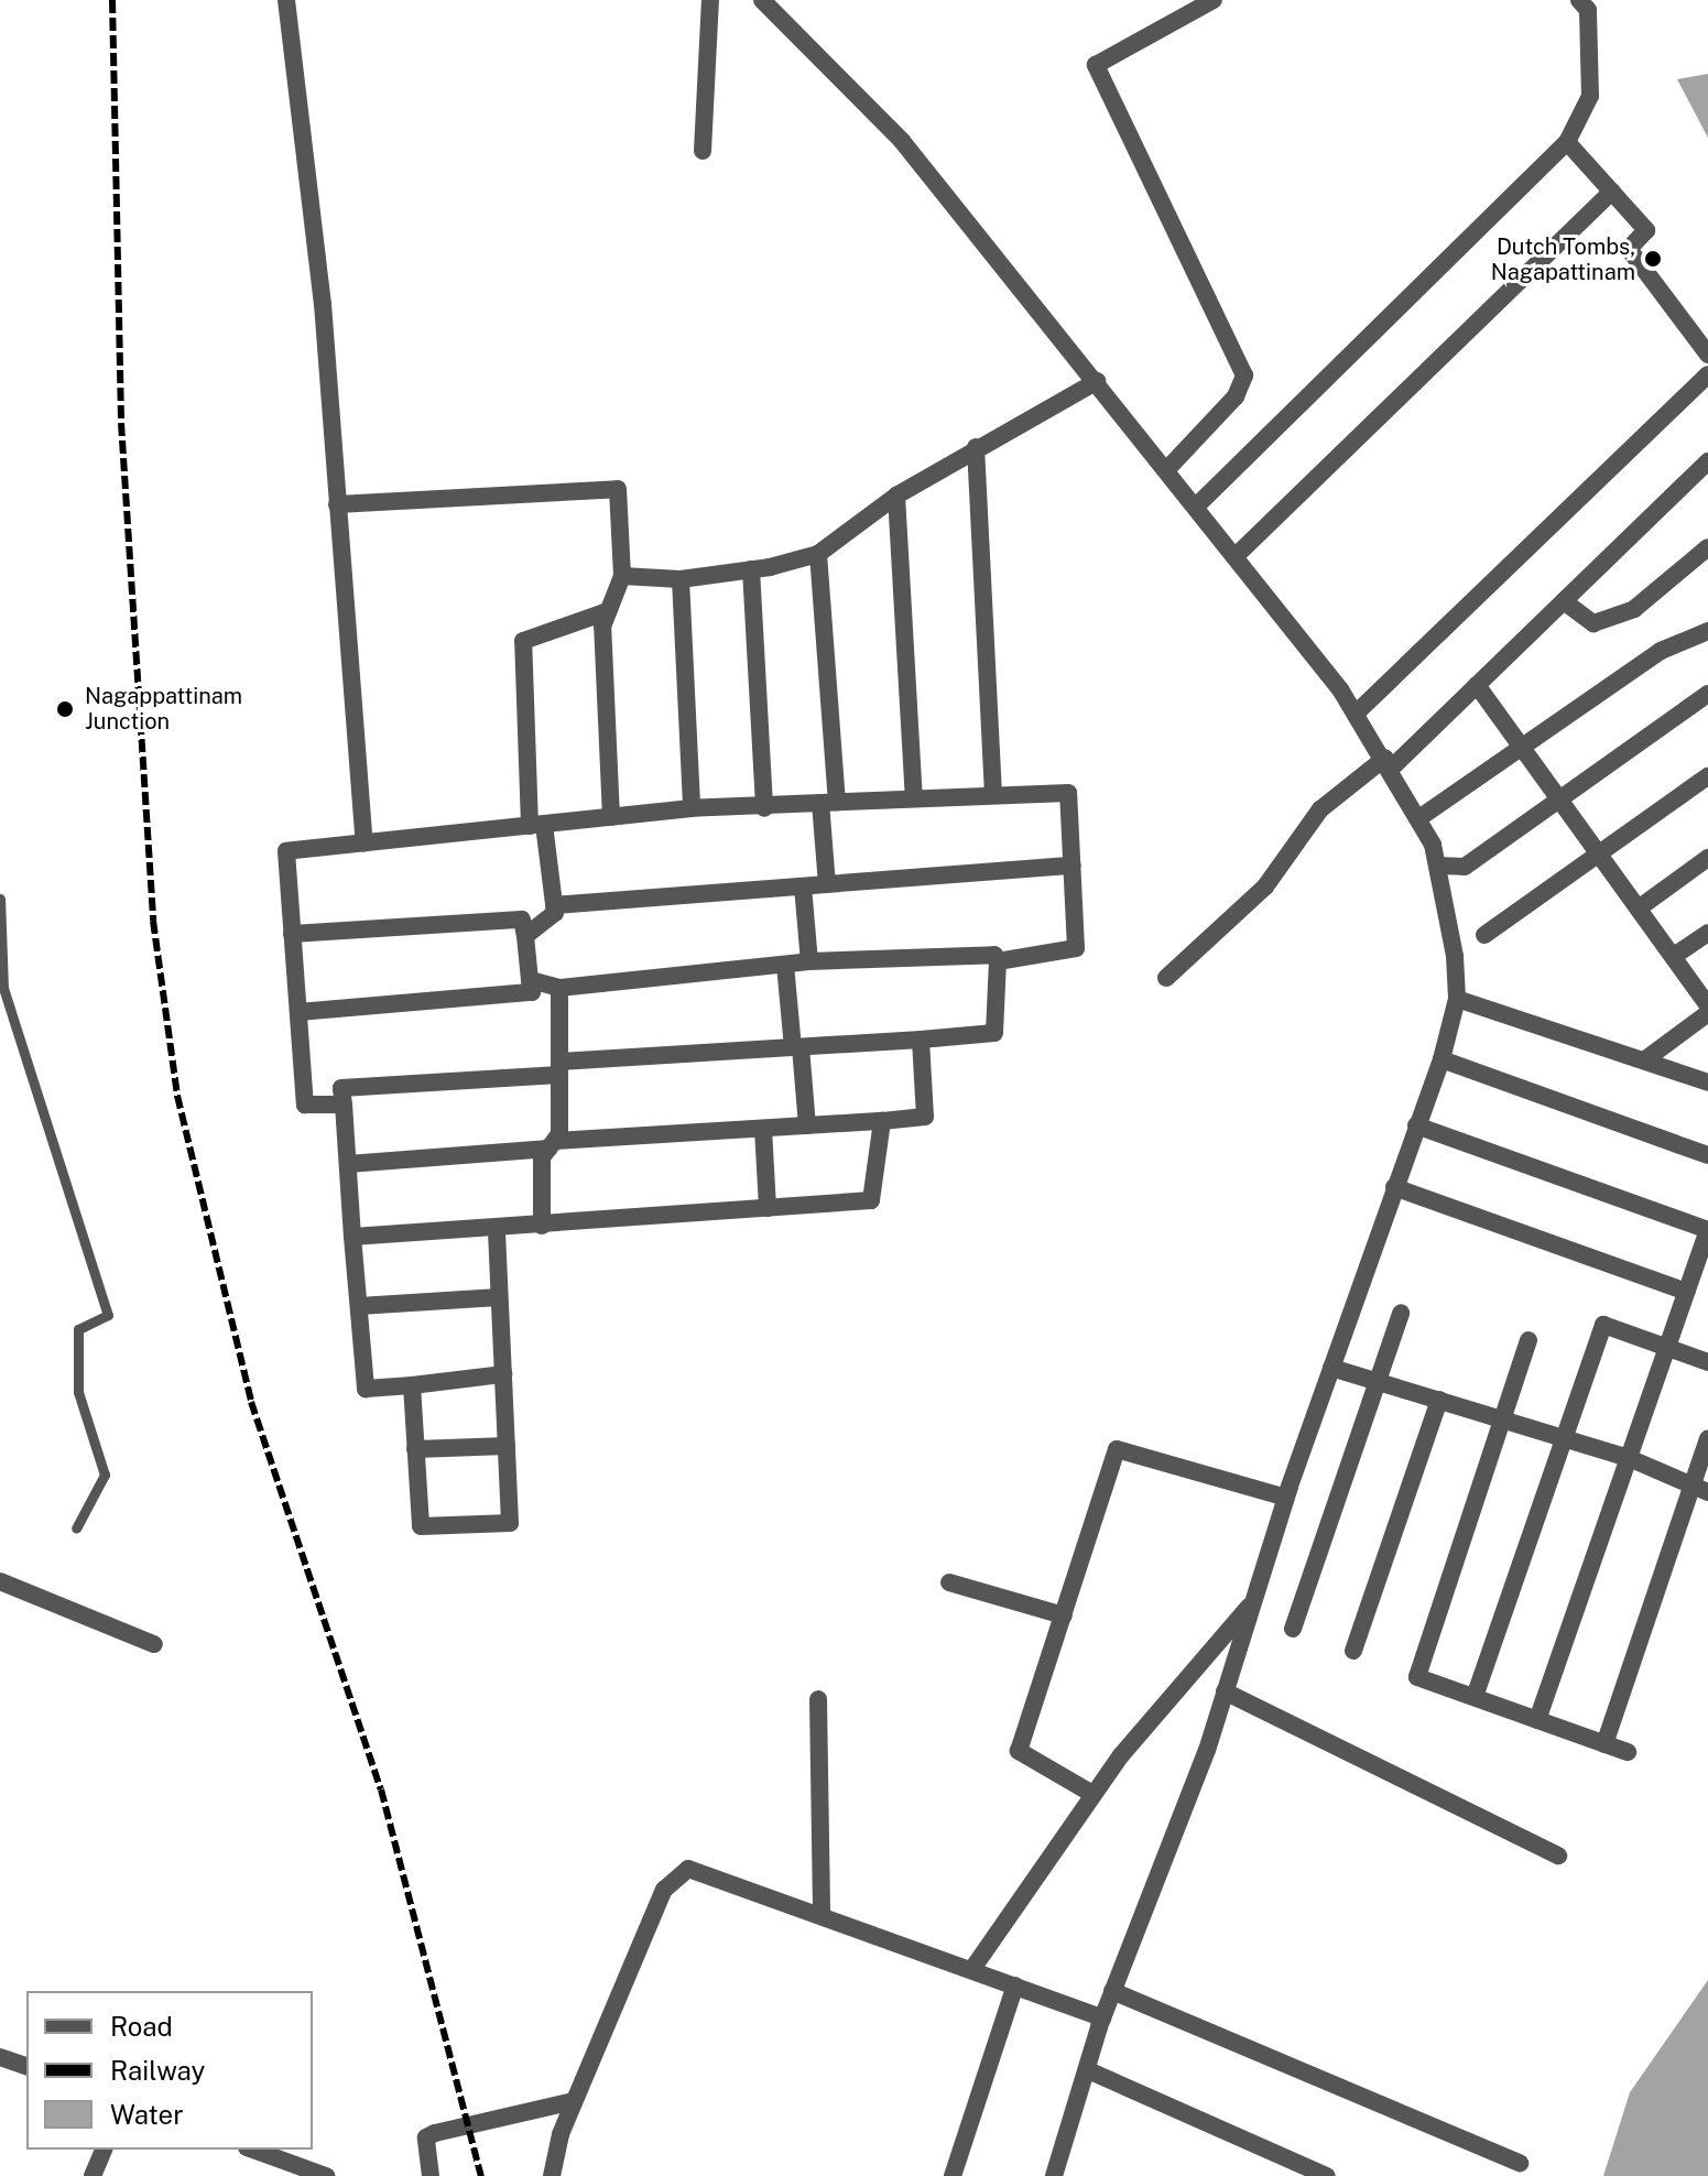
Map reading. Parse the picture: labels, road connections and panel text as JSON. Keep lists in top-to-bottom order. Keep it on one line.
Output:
{"places":["Dutch Tombs, Nagapattinam","Nagappattinam Junction"],"legend":["Road","Railway","Water"]}
